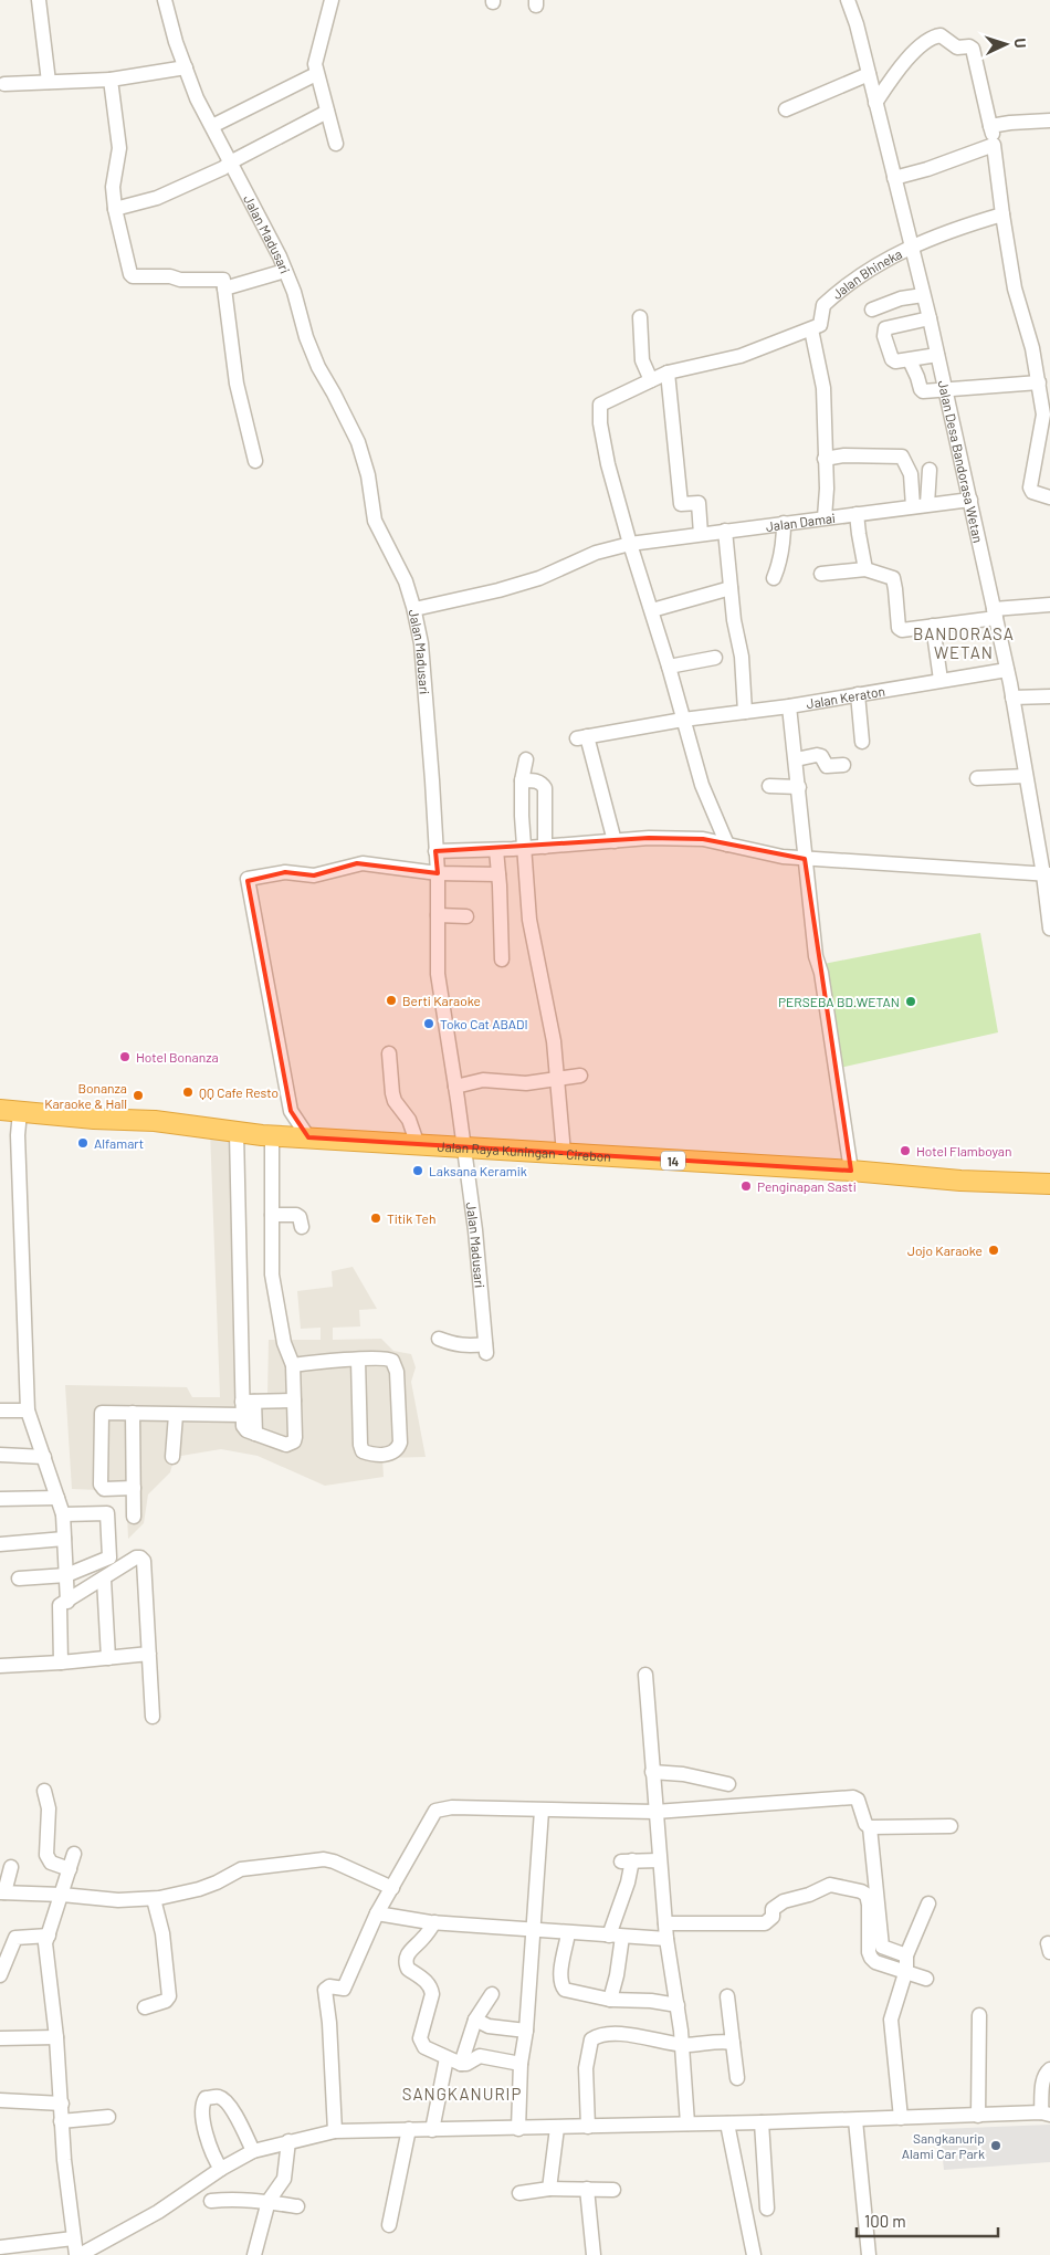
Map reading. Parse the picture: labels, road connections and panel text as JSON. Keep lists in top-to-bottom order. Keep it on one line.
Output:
{"streets":{"highway":["Jalan Raya Kuningan - Cirebon","14"],"street":["Jalan Madusari","Jalan Bhineka","Jalan Desa Bandorasa Wetan","Jalan Damai","Jalan Keraton"]},"crossings":[["Jalan Madusari","Jalan Damai"],["Jalan Madusari","Jalan Raya Kuningan - Cirebon"],["Jalan Bhineka","Jalan Desa Bandorasa Wetan"],["Jalan Desa Bandorasa Wetan","Jalan Damai"],["Jalan Desa Bandorasa Wetan","Jalan Keraton"]],"districts":["BANDORASA WETAN","SANGKANURIP"],"places":["Berti Karaoke","PERSEBA BD.WETAN","Toko Cat ABADI","Hotel Bonanza","QQ Cafe Resto","Bonanza Karaoke & Hall","Alfamart","Hotel Flamboyan","Laksana Keramik","Penginapan Sasti","Titik Teh","Jojo Karaoke","Sangkanurip Alami Car Park"],"scale_bar":"100 m","north":"right"}
